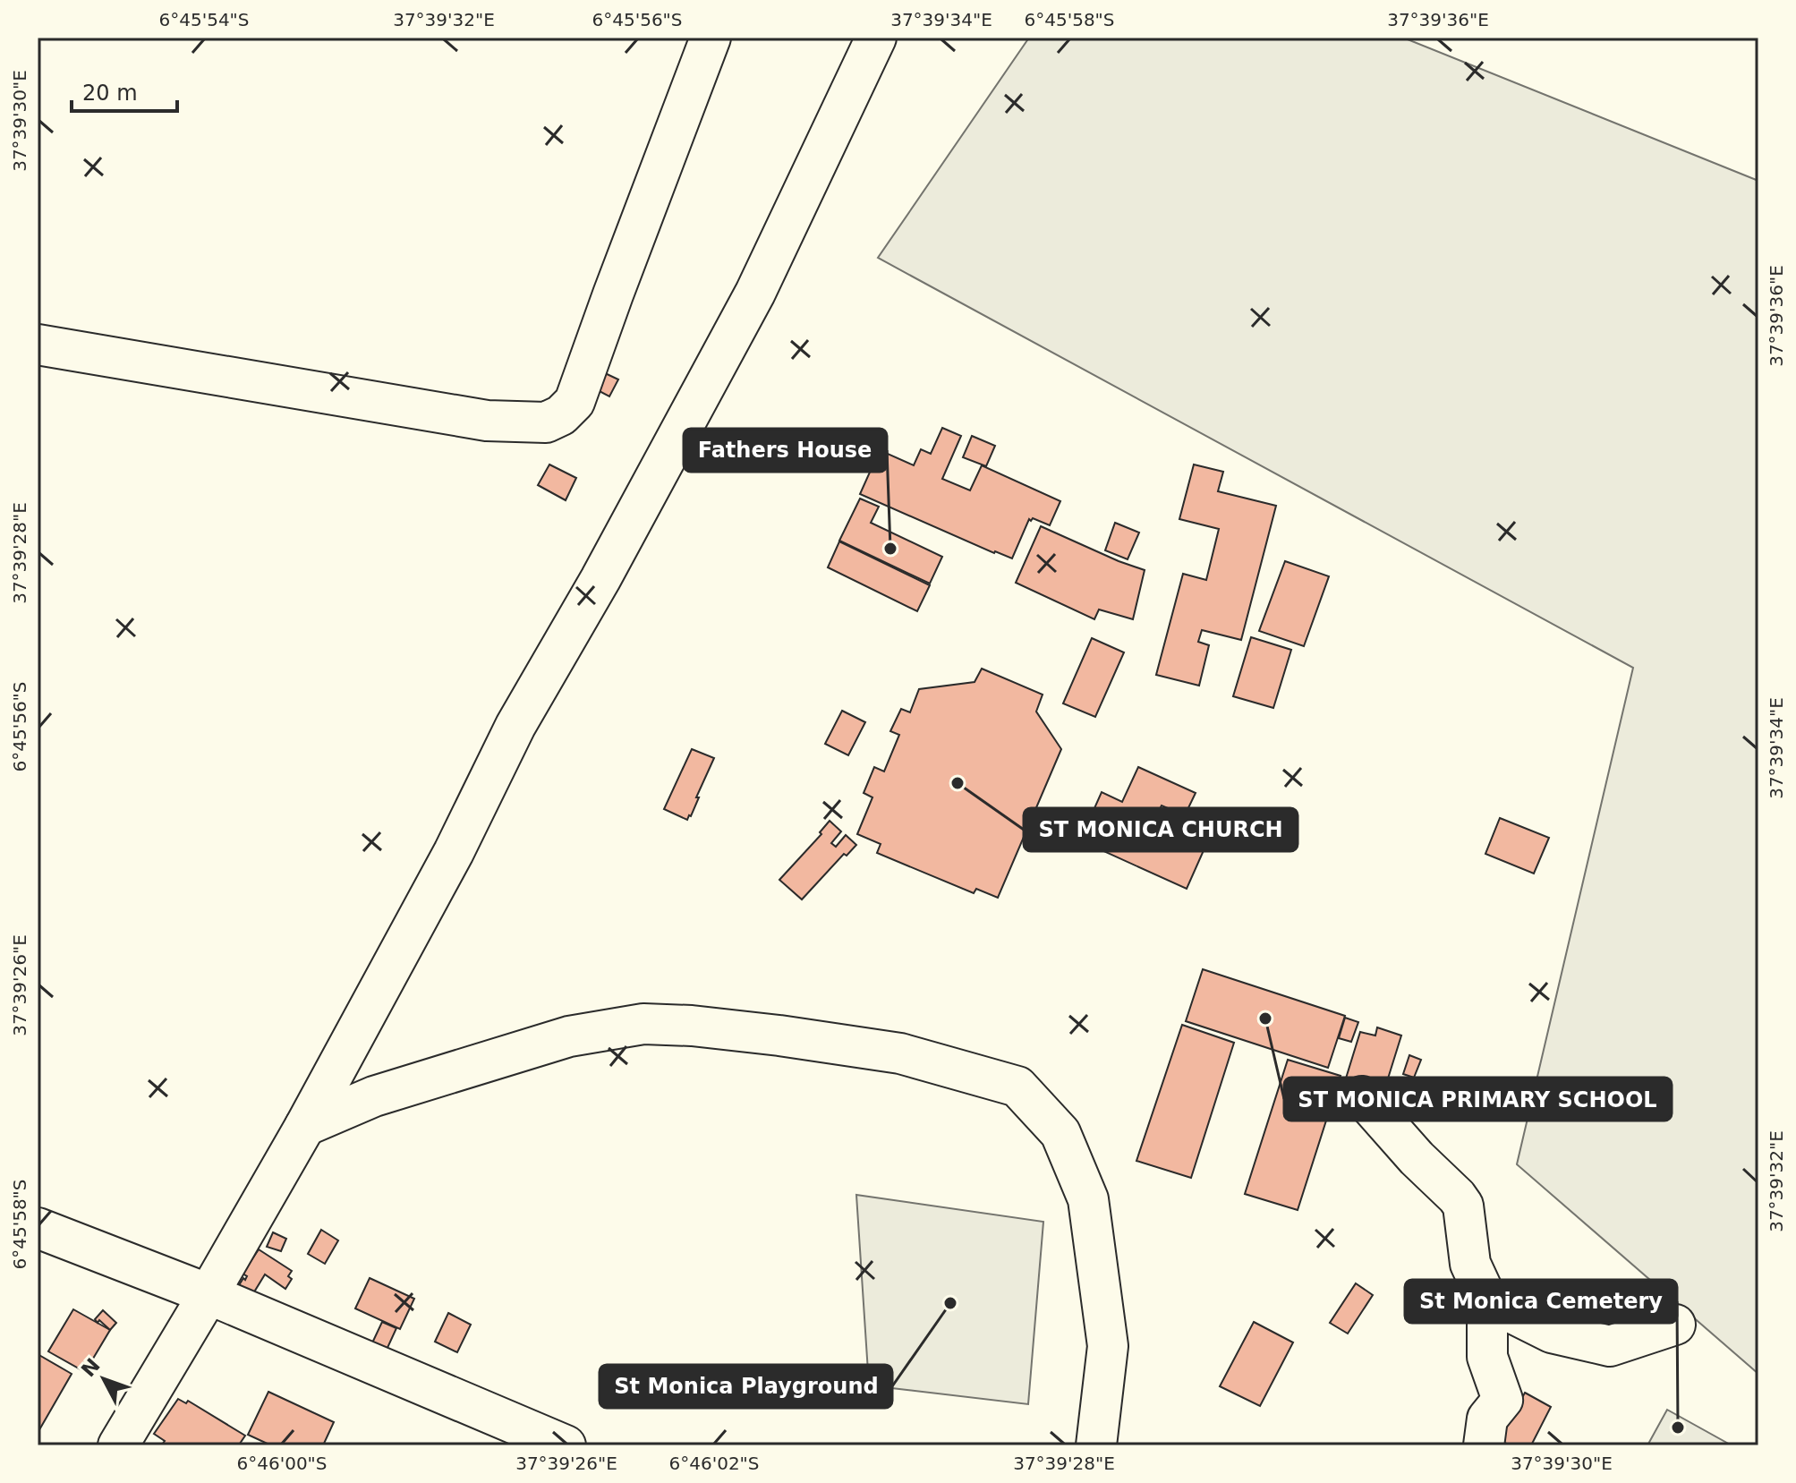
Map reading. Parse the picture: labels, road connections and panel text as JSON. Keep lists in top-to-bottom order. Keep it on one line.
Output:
{"places":["Fathers House","ST MONICA CHURCH","ST MONICA PRIMARY SCHOOL","St Monica Playground","St Monica Cemetery"],"scale_bar":"20 m","north":"top left","coordinates":["6°45'54\"S","37°39'32\"E","6°45'56\"S","37°39'34\"E","6°45'58\"S","37°39'36\"E","37°39'30\"E","37°39'28\"E","37°39'26\"E","6°46'00\"S","6°46'02\"S"]}
